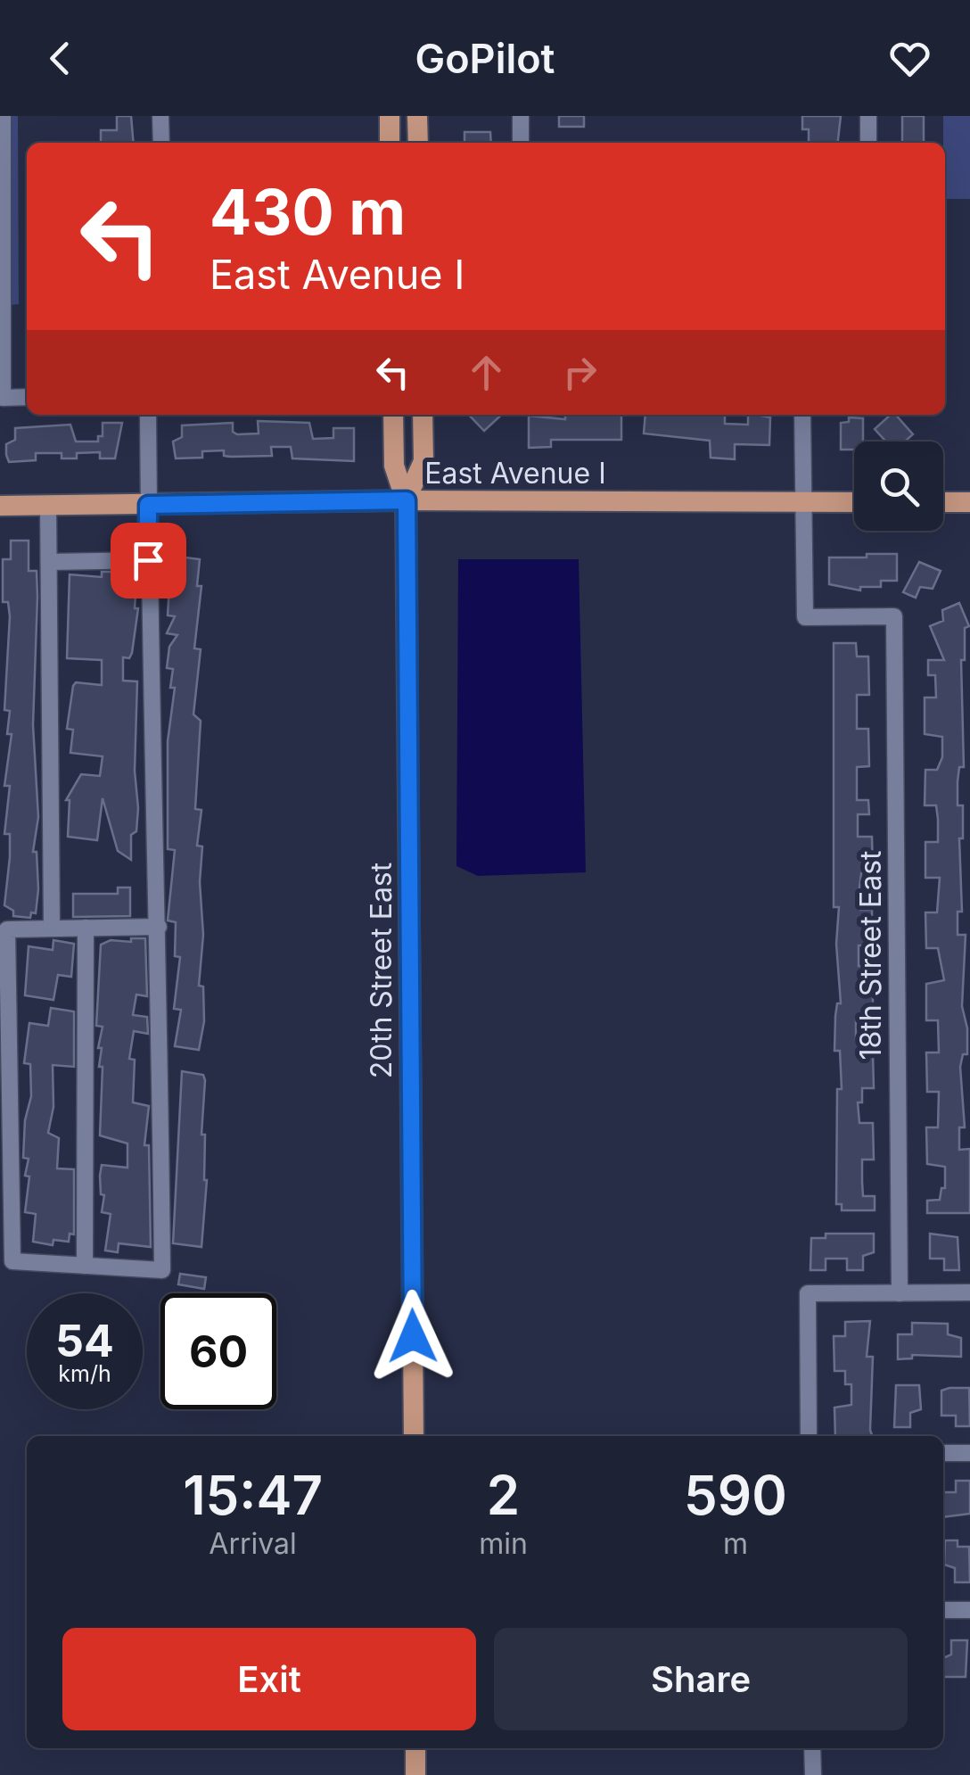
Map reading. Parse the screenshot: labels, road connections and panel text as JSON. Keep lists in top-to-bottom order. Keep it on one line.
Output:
{"streets":{"main road":["East Avenue I","20th Street East"],"street":["18th Street East"]},"crossings":[["East Avenue I","18th Street East"],["East Avenue I","20th Street East"]],"page":{"header":"GoPilot","turn":["430 m","East Avenue I"],"speed":"54 km/h","limit":"60","eta":["15:47","Arrival","2","min","590","m"],"buttons":["Exit","Share"]}}
